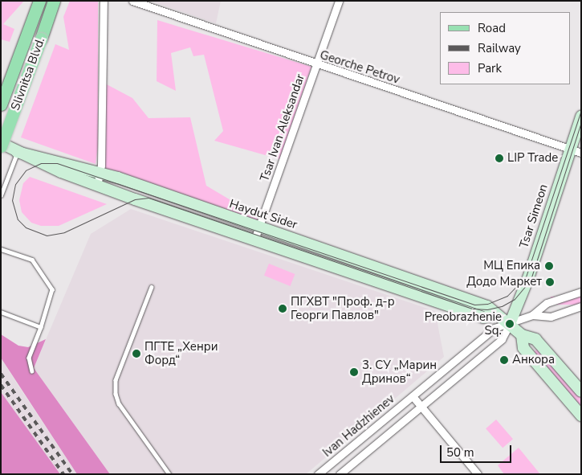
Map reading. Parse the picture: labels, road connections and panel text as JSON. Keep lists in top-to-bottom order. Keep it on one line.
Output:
{"streets":{"main road":["Slivnitsa Blvd."],"street":["Georche Petrov","Tsar Ivan Aleksandar","Haydut Sider","Tsar Simeon","Ivan Hadzhienev"]},"crossings":[["Georche Petrov","Tsar Ivan Aleksandar"],["Georche Petrov","Tsar Simeon"],["Tsar Ivan Aleksandar","Haydut Sider"],["Haydut Sider","Tsar Simeon"],["Haydut Sider","Ivan Hadzhienev"],["Tsar Simeon","Ivan Hadzhienev"]],"places":["LIP Trade","МЦ Епика","Додо Маркет","ПГХВТ \"Проф. д-р Георги Павлов\"","Preobrazhenie Sq.","ПГТЕ „Хенри Форд“","Анкора","3. СУ „Марин Дринов“"],"legend":["Road","Railway","Park"],"scale_bar":"50 m"}
